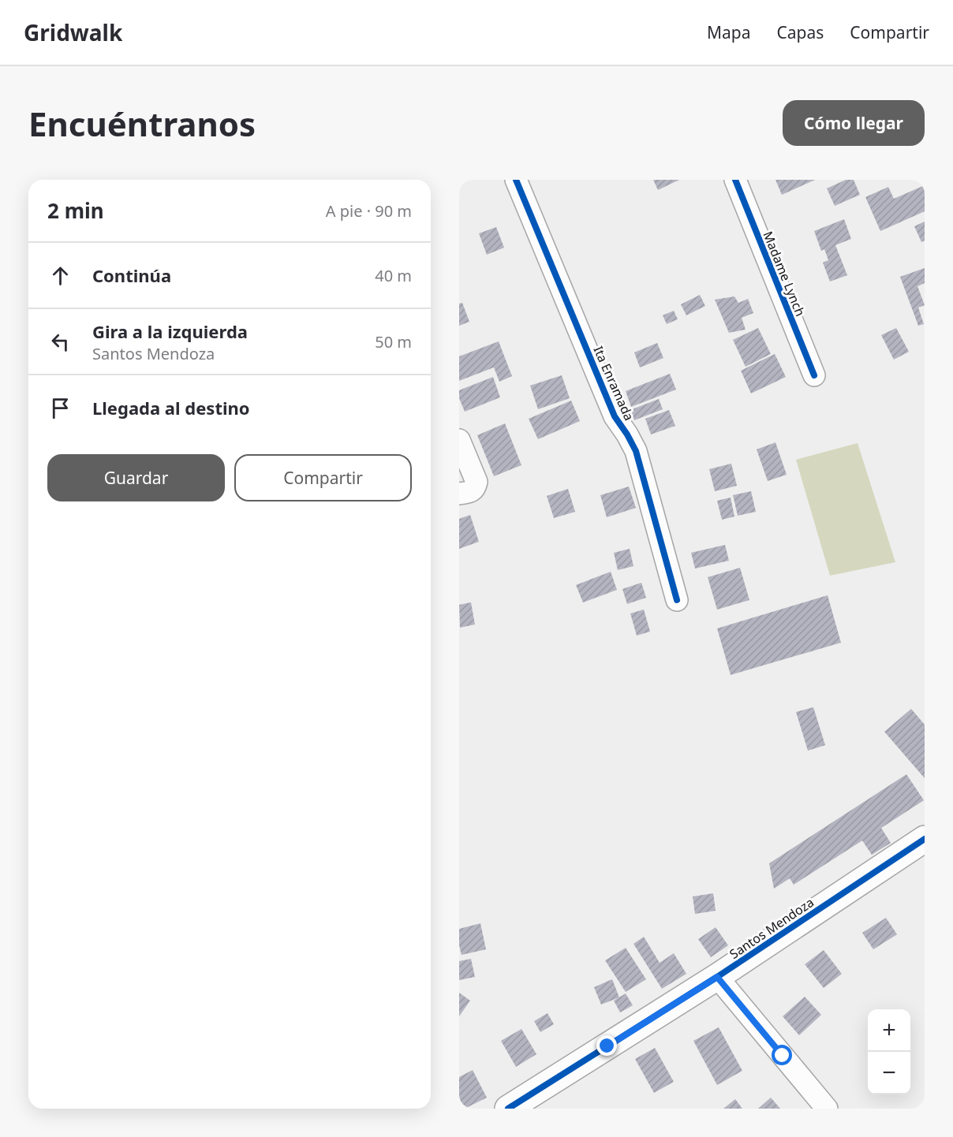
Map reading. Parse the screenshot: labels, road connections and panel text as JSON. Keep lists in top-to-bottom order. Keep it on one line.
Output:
{"streets":{"street":["Madame Lynch","Ita Enramada","Santos Mendoza"]},"page":{"header":"Gridwalk","nav":["Mapa","Capas","Compartir"],"buttons":["Cómo llegar",["Guardar","Compartir"]],"title":"Encuéntranos","heading":["2 min","A pie · 90 m"],"list":[["Continúa","40 m"],["Gira a la izquierda","Santos Mendoza","50 m"],"Llegada al destino"],"map_buttons":["+","−"]}}
